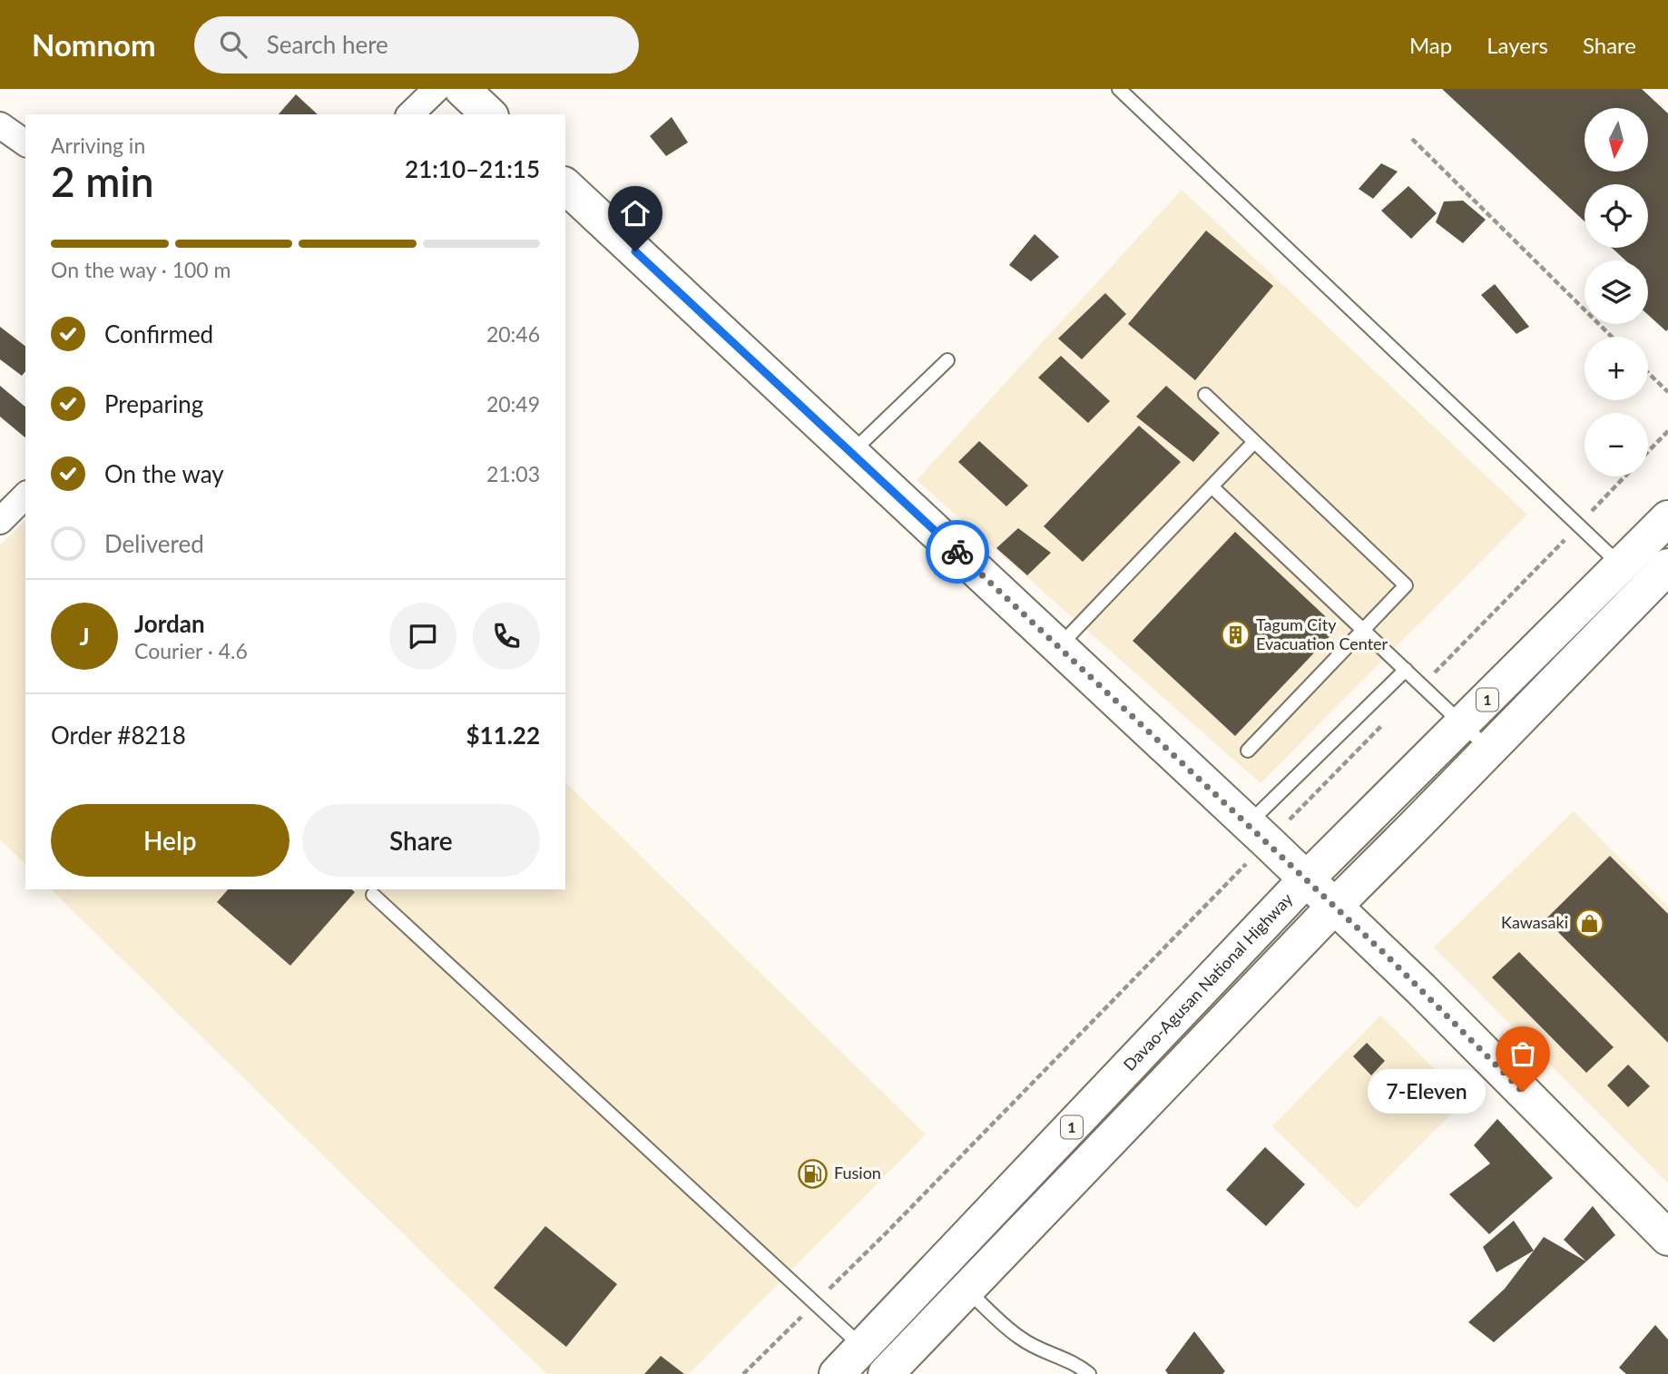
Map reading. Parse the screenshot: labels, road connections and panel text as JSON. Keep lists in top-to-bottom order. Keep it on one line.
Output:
{"streets":{"main road":["1","Davao-Agusan National Highway"]},"places":{"building":["Tagum City Evacuation Center"],"shop":["Kawasaki"],"other":["7-Eleven"],"fuel station":["Fusion"]},"north":"bottom","page":{"header":"Nomnom","search":"Search here","nav":["Map","Layers","Share"],"map_buttons":["+","−"],"heading":["2 min","Arriving in","21:10–21:15"],"panel":["Jordan","Courier · 4.6","Order #8218","$11.22"],"bar":"On the way · 100 m","list":[["Confirmed","20:46"],["Preparing","20:49"],["On the way","21:03"],"Delivered"],"round":"J","buttons":["Help","Share"],"bubble":"7-Eleven"}}
